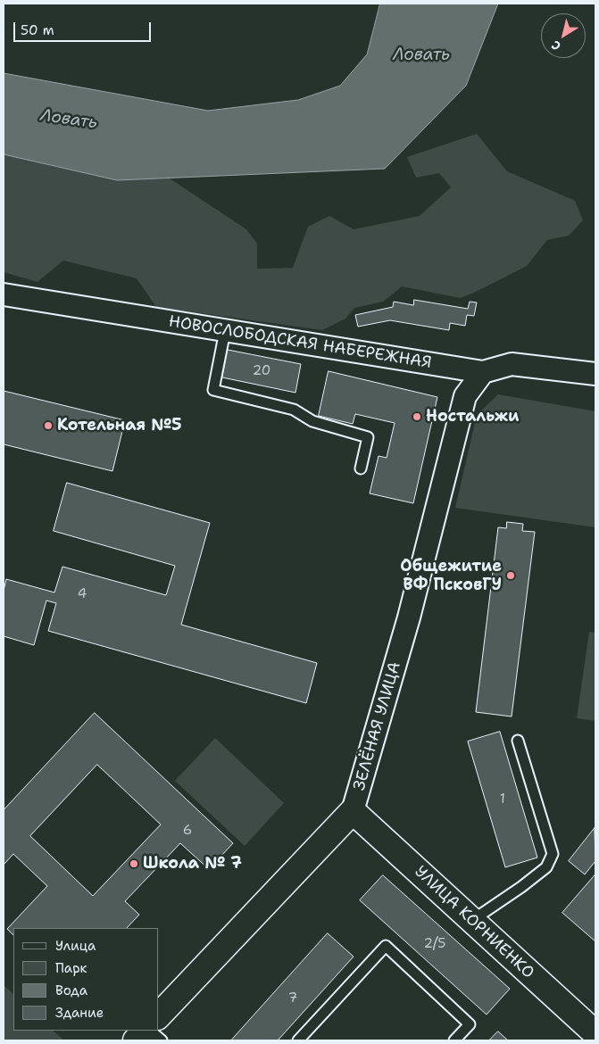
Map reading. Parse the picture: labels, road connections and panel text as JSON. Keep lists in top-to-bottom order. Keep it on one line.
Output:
{"streets":{"street":["НОВОСЛОБОДСКАЯ НАБЕРЕЖНАЯ","ЗЕЛЁНАЯ УЛИЦА","УЛИЦА КОРНИЕНКО"]},"crossings":[["НОВОСЛОБОДСКАЯ НАБЕРЕЖНАЯ","ЗЕЛЁНАЯ УЛИЦА"],["ЗЕЛЁНАЯ УЛИЦА","УЛИЦА КОРНИЕНКО"]],"water":["Ловать"],"places":["Ностальжи","Котельная №5","Общежитие ВФ ПсковГУ","Школа № 7"],"house_numbers":["20","4","1","6","2/5","7"],"legend":["Улица","Парк","Вода","Здание"],"scale_bar":"50 m","north":"bottom left"}
